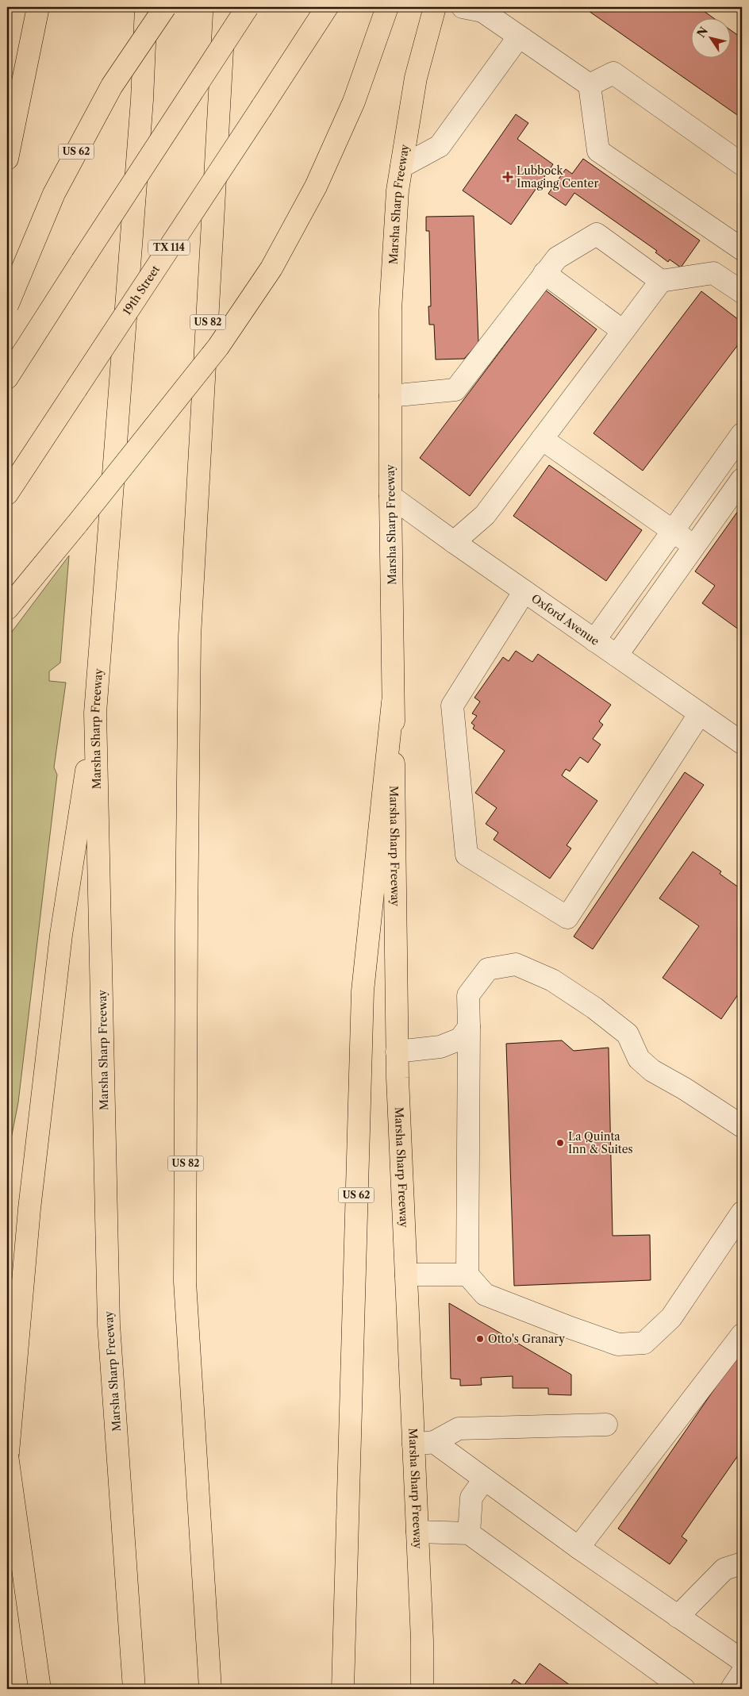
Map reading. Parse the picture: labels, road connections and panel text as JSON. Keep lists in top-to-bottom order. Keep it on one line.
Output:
{"streets":{"main road":["US 62","Marsha Sharp Freeway","TX 114","19th Street","US 82"],"street":["Oxford Avenue"]},"crossings":[["US 62","Marsha Sharp Freeway"],["Marsha Sharp Freeway","Oxford Avenue"]],"places":{"health":["Lubbock Imaging Center"],"other":["La Quinta Inn & Suites","Otto's Granary"]},"north":"top left"}
